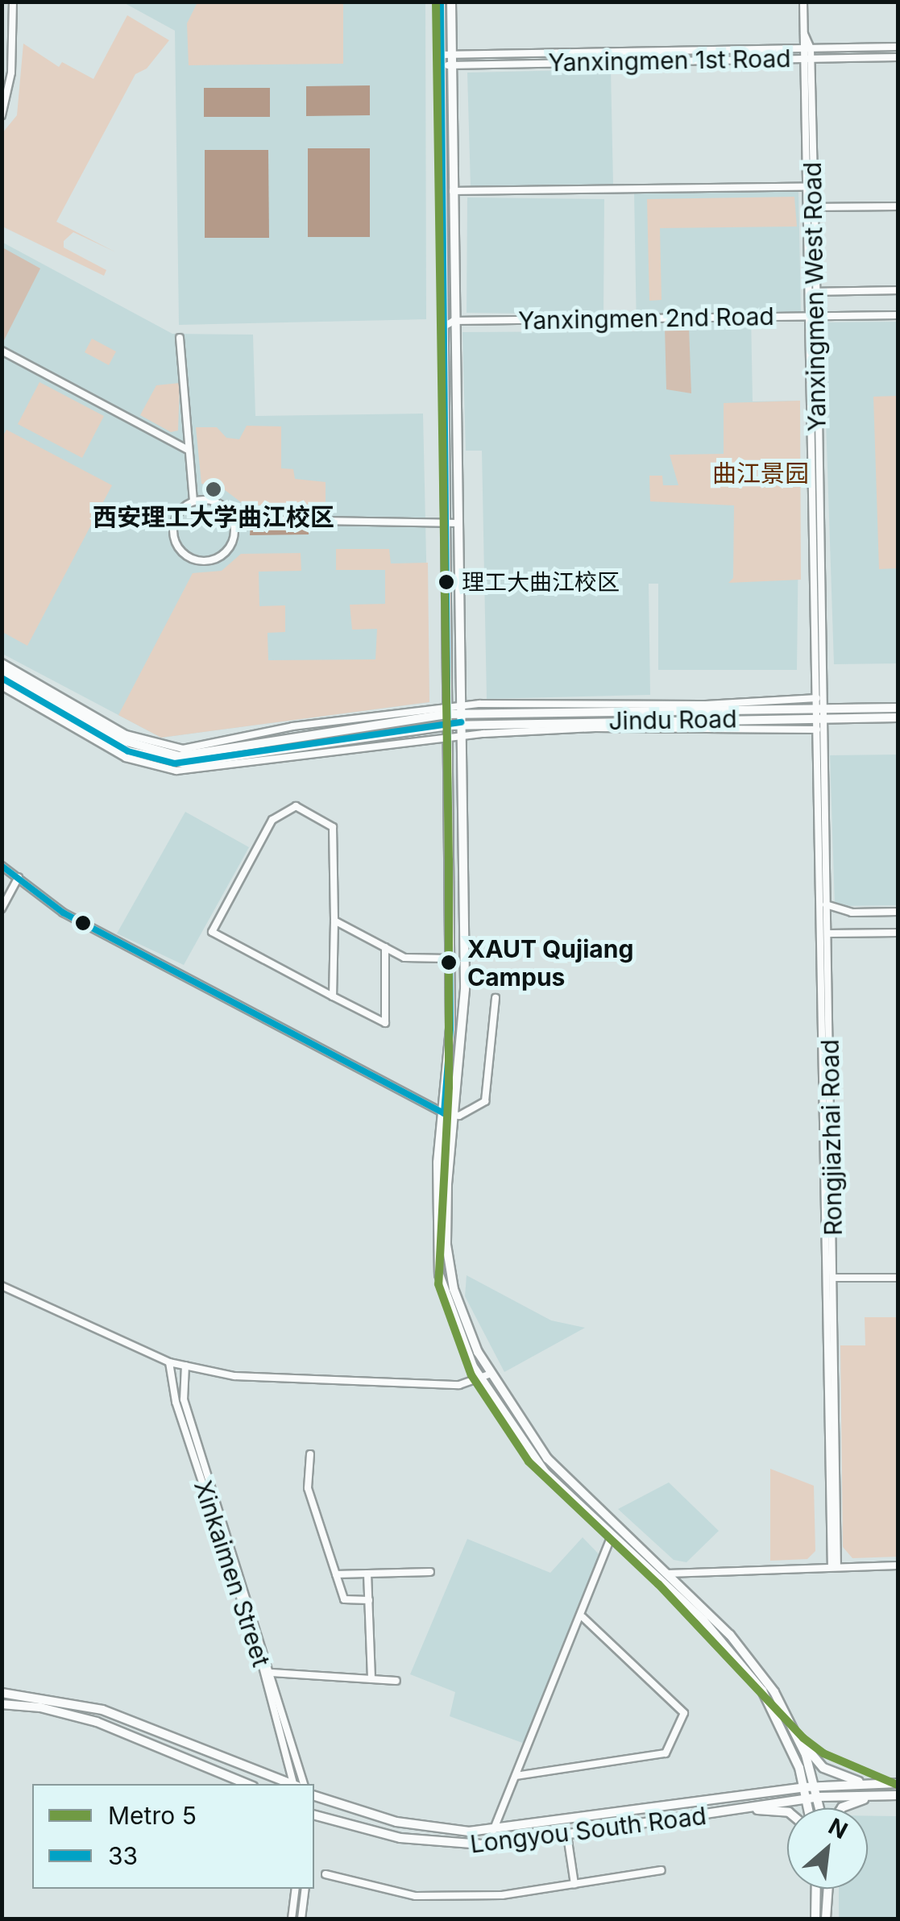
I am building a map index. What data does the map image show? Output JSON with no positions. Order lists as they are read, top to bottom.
{
  "streets": {
    "main road": ["Jindu Road", "Longyou South Road"],
    "street": [
      "Yanxingmen 1st Road",
      "Yanxingmen West Road",
      "Yanxingmen 2nd Road",
      "Rongjiazhai Road",
      "Xinkaimen Street"
    ]
  },
  "crossings": [
    ["Yanxingmen 1st Road", "Yanxingmen West Road"],
    ["Yanxingmen West Road", "Yanxingmen 2nd Road"],
    ["Yanxingmen West Road", "Jindu Road"],
    ["Yanxingmen West Road", "Rongjiazhai Road"],
    ["Jindu Road", "Rongjiazhai Road"]
  ],
  "parks": ["曲江景园"],
  "places": ["西安理工大学曲江校区", "理工大曲江校区", "XAUT Qujiang Campus"],
  "lines": ["metro line 5", "transit line 33"],
  "legend": ["Metro 5", "33"],
  "north": "top right"
}
